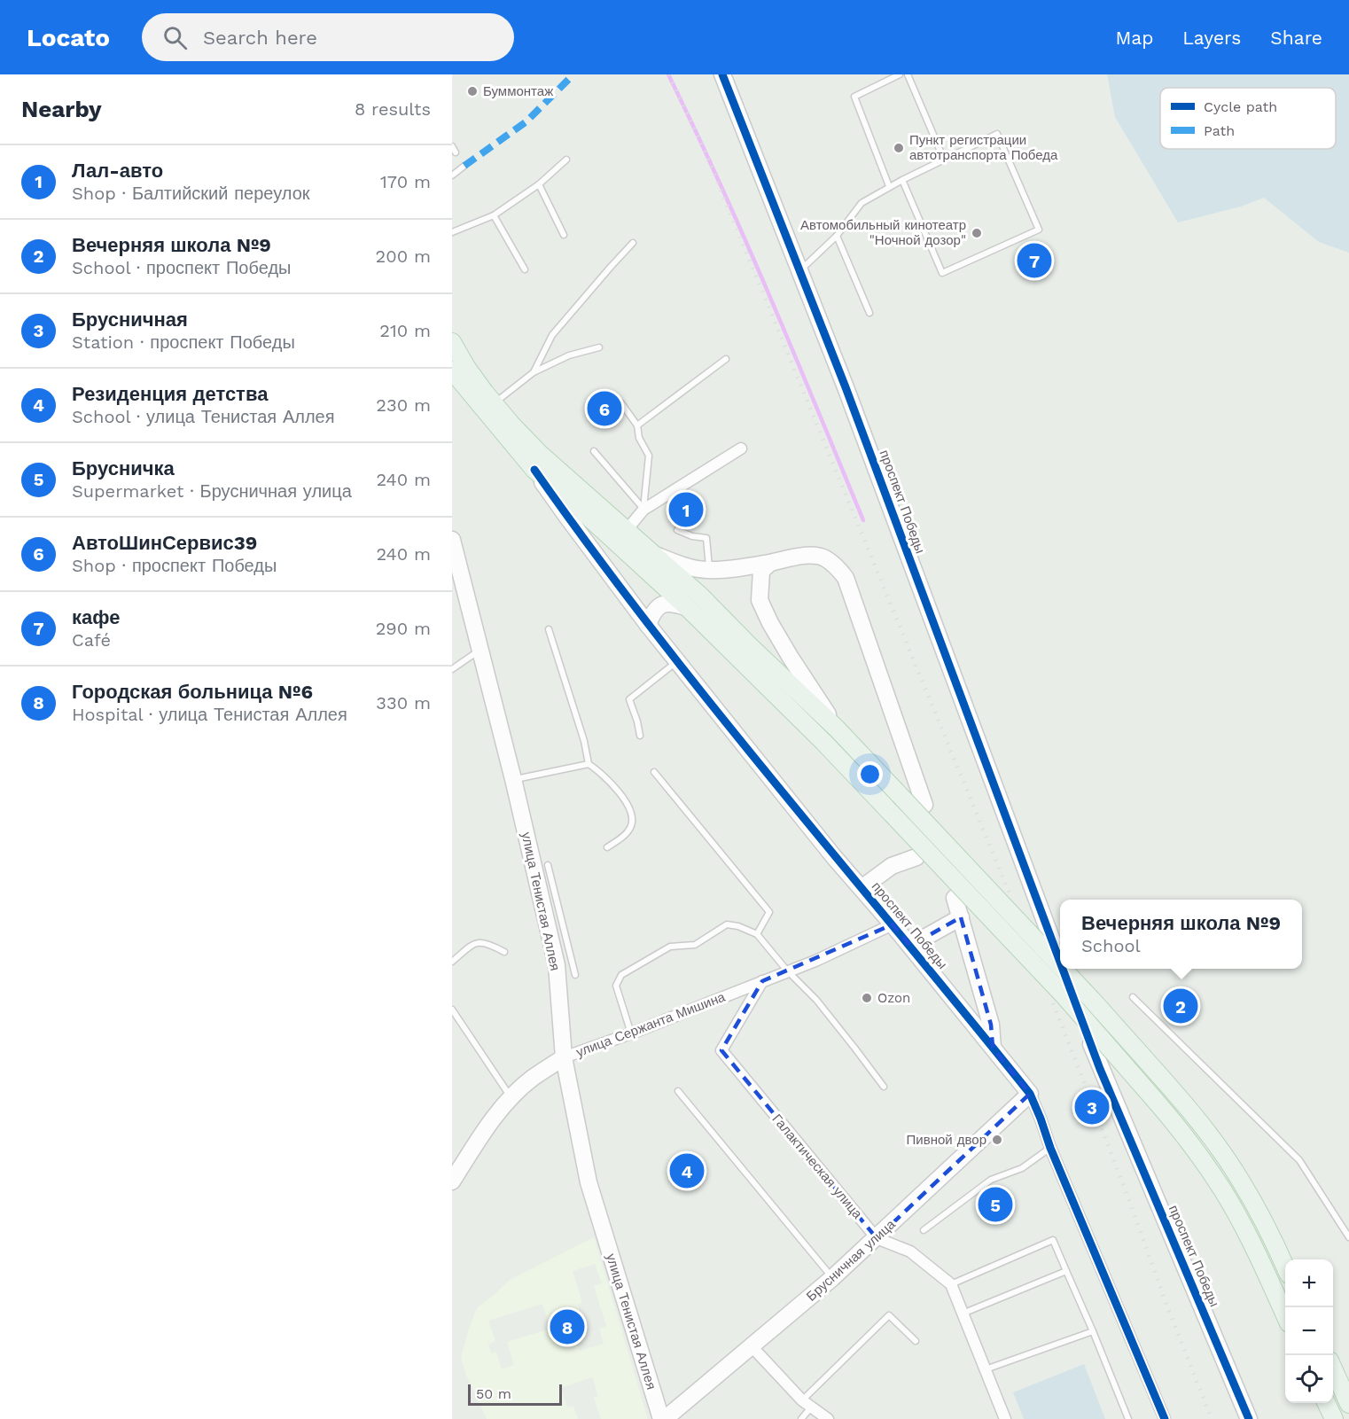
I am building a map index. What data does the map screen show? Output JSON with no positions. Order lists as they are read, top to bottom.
{
  "streets": {
    "street": [
      "проспект Победы",
      "улица Тенистая Аллея",
      "улица Сержанта Мишина",
      "Галактическая улица",
      "Брусничная улица"
    ]
  },
  "crossings": [
    ["проспект Победы", "улица Сержанта Мишина"],
    ["проспект Победы", "Брусничная улица"],
    ["улица Тенистая Аллея", "улица Сержанта Мишина"],
    ["улица Тенистая Аллея", "Брусничная улица"],
    ["улица Сержанта Мишина", "Галактическая улица"],
    ["Галактическая улица", "Брусничная улица"]
  ],
  "places": [
    "Буммонтаж",
    "Пункт регистрации автотранспорта Победа",
    "Автомобильный кинотеатр \"Ночной дозор\"",
    "Ozon",
    "Пивной двор"
  ],
  "legend": ["Cycle path", "Path"],
  "scale_bar": "50 m",
  "page": {
    "header": "Locato",
    "search": "Search here",
    "nav": ["Map", "Layers", "Share"],
    "heading": ["Nearby", "8 results"],
    "list": [
      {
        "mark": "1",
        "name": "Лал-авто",
        "note": "Shop · Балтийский переулок",
        "value": "170 m"
      },
      {
        "mark": "2",
        "name": "Вечерняя школа №9",
        "note": "School · проспект Победы",
        "value": "200 m"
      },
      {
        "mark": "3",
        "name": "Брусничная",
        "note": "Station · проспект Победы",
        "value": "210 m"
      },
      {
        "mark": "4",
        "name": "Резиденция детства",
        "note": "School · улица Тенистая Аллея",
        "value": "230 m"
      },
      {
        "mark": "5",
        "name": "Брусничка",
        "note": "Supermarket · Брусничная улица",
        "value": "240 m"
      },
      {
        "mark": "6",
        "name": "АвтоШинСервис39",
        "note": "Shop · проспект Победы",
        "value": "240 m"
      },
      {
        "mark": "7",
        "name": "кафе",
        "note": "Café",
        "value": "290 m"
      },
      {
        "mark": "8",
        "name": "Городская больница №6",
        "note": "Hospital · улица Тенистая Аллея",
        "value": "330 m"
      }
    ],
    "pins": [
      "7",
      "6",
      "1",
      "2",
      "3",
      "4",
      "5",
      "8"
    ],
    "popup": ["Вечерняя школа №9", "School"],
    "map_buttons": ["+", "−"],
    "scale": "50 m"
  }
}
